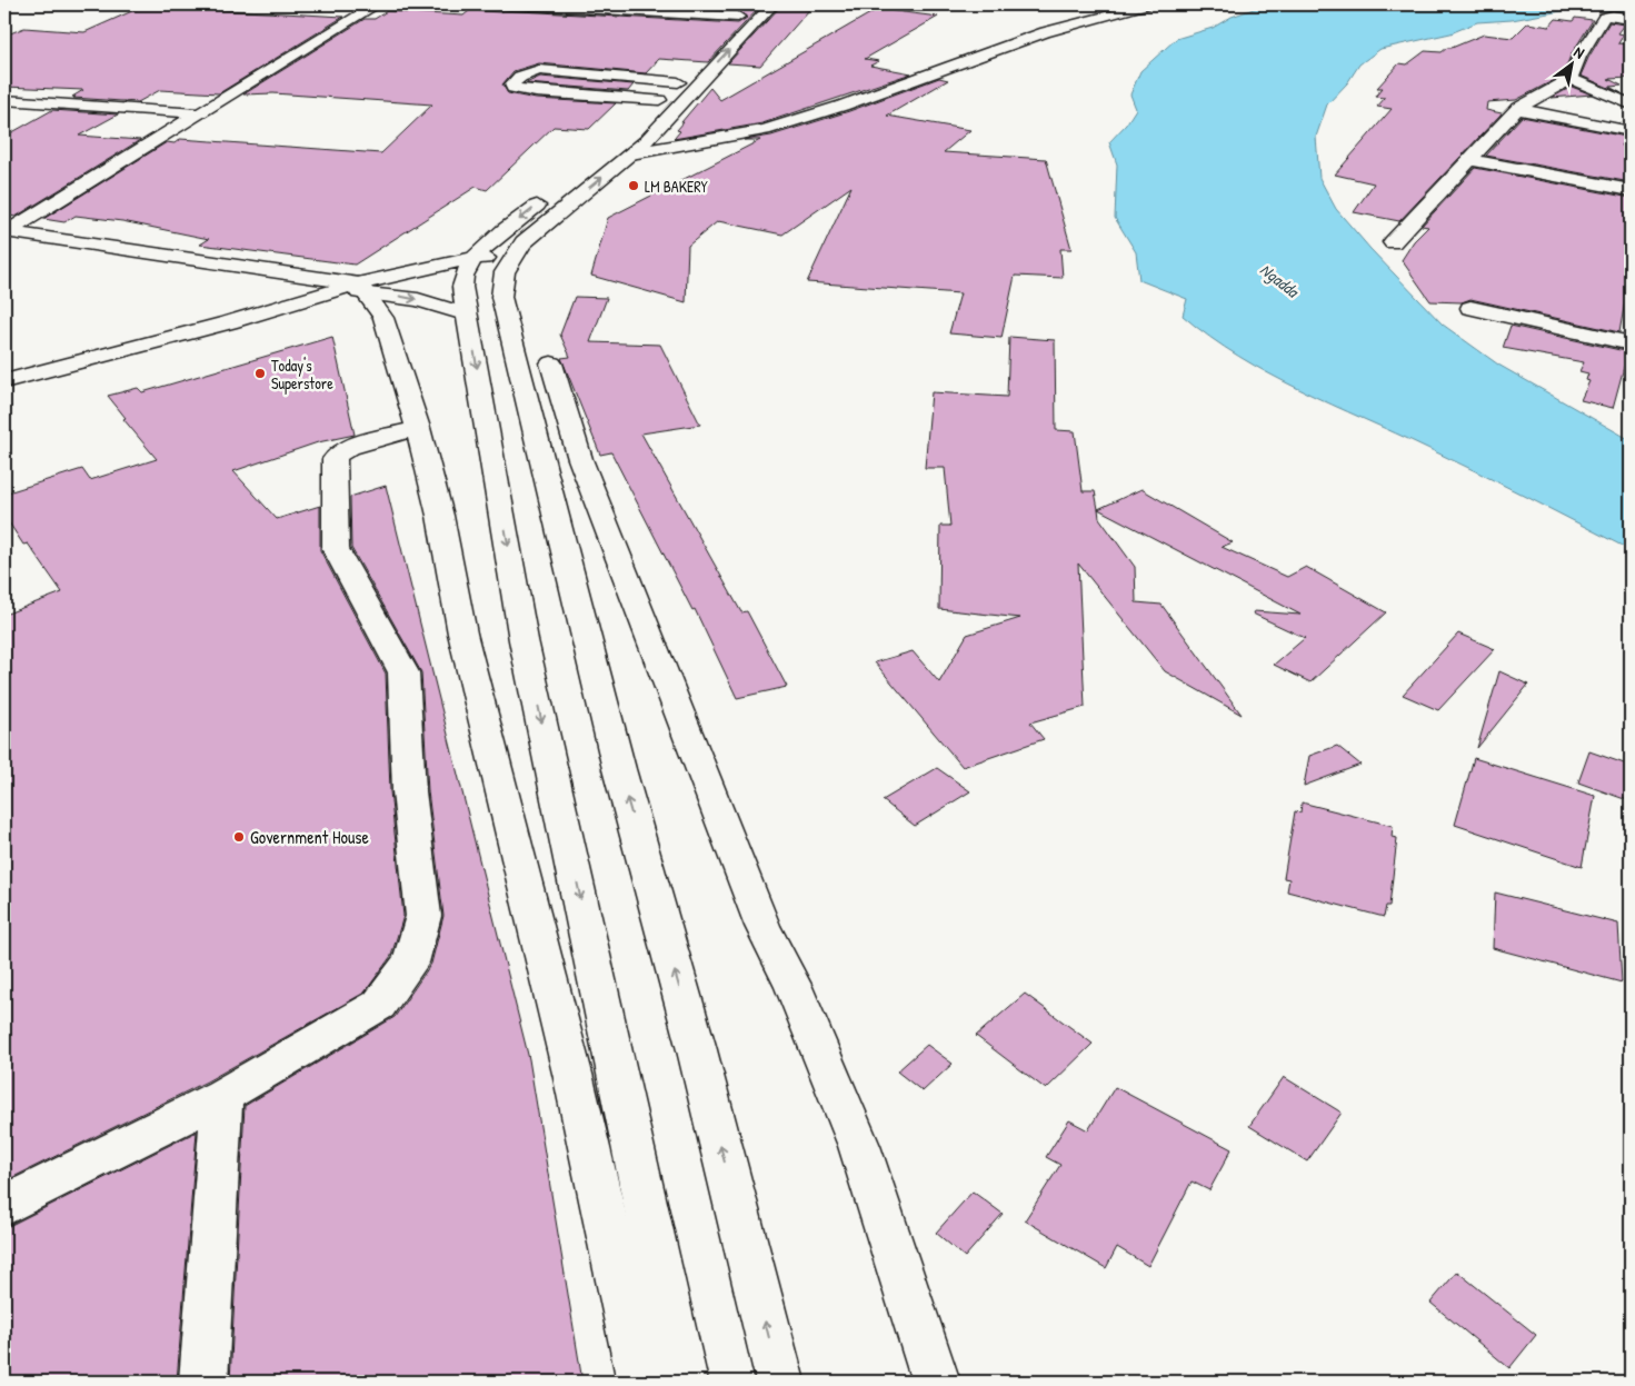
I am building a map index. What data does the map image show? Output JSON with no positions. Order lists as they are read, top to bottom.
{
  "water": ["Ngadda"],
  "places": ["LM BAKERY", "Today's Superstore", "Government House"],
  "north": "top right"
}
